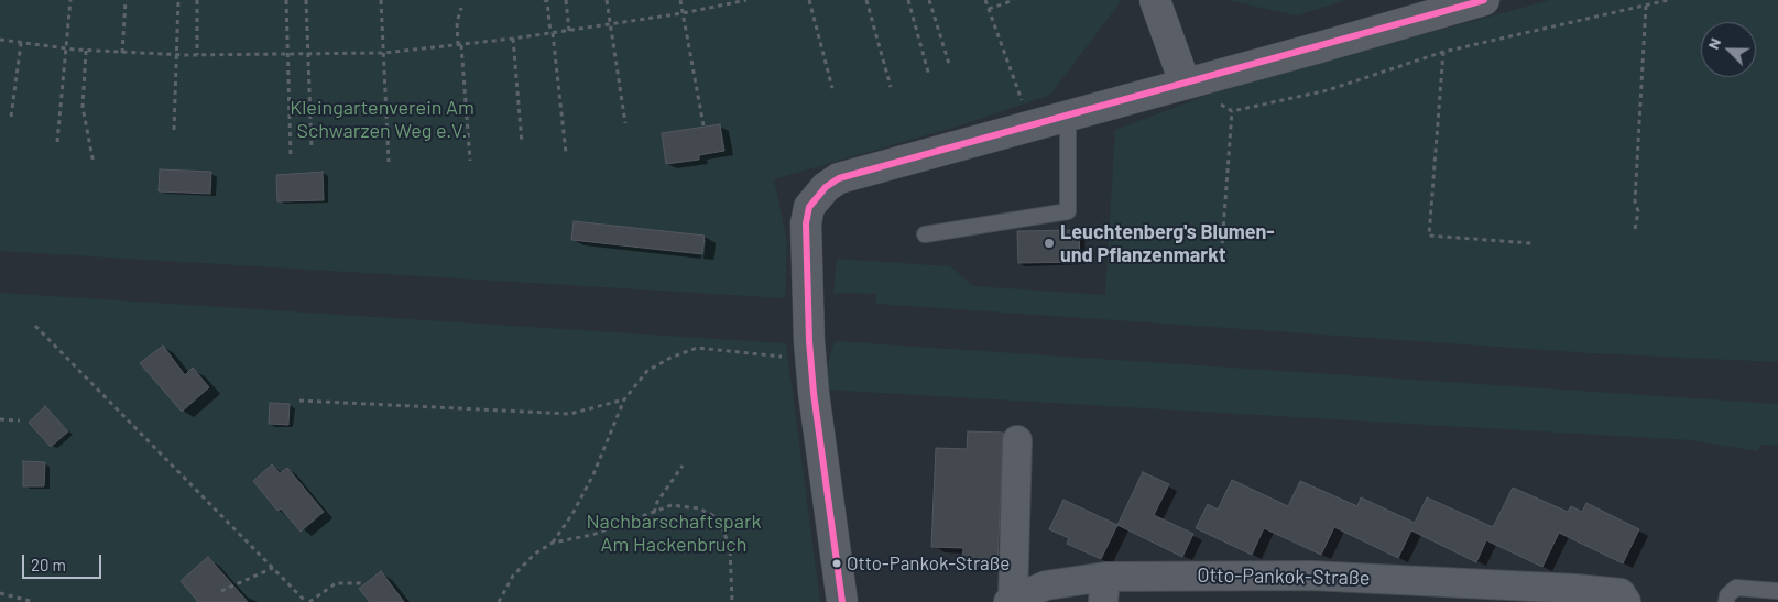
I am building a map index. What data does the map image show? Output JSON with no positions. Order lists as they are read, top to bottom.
{
  "streets": {
    "street": ["Otto-Pankok-Straße"]
  },
  "parks": ["Kleingartenverein Am Schwarzen Weg e.V.", "Nachbarschaftspark Am Hackenbruch"],
  "places": ["Leuchtenberg's Blumen- und Pflanzenmarkt", "Otto-Pankok-Straße"],
  "scale_bar": "20 m",
  "north": "top left"
}
